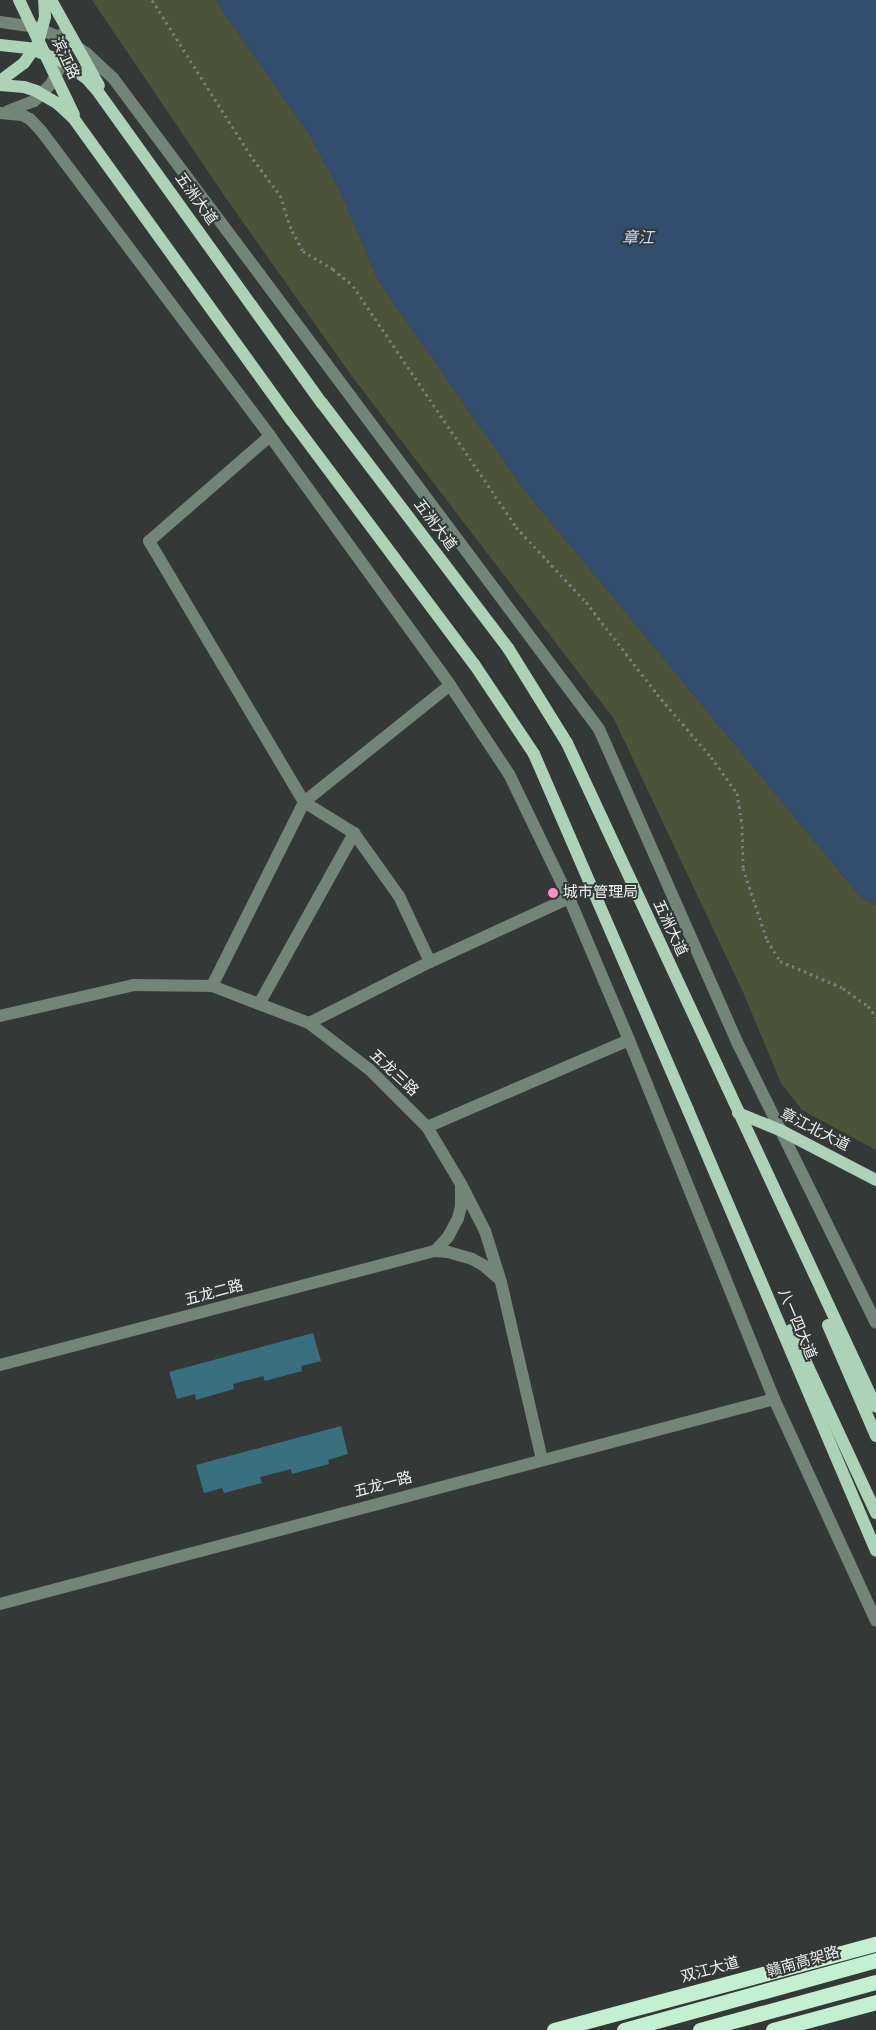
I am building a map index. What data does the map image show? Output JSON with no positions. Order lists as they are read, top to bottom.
{
  "streets": {
    "highway": ["赣南高架路", "双江大道"],
    "main road": [
      "滨江路",
      "五洲大道",
      "章江北大道",
      "八一四大道"
    ],
    "street": ["五龙三路", "五龙二路", "五龙一路"]
  },
  "crossings": [
    ["滨江路", "五洲大道"],
    ["五洲大道", "章江北大道"],
    ["五龙三路", "五龙一路"]
  ],
  "water": ["章江"],
  "places": ["城市管理局"]
}
